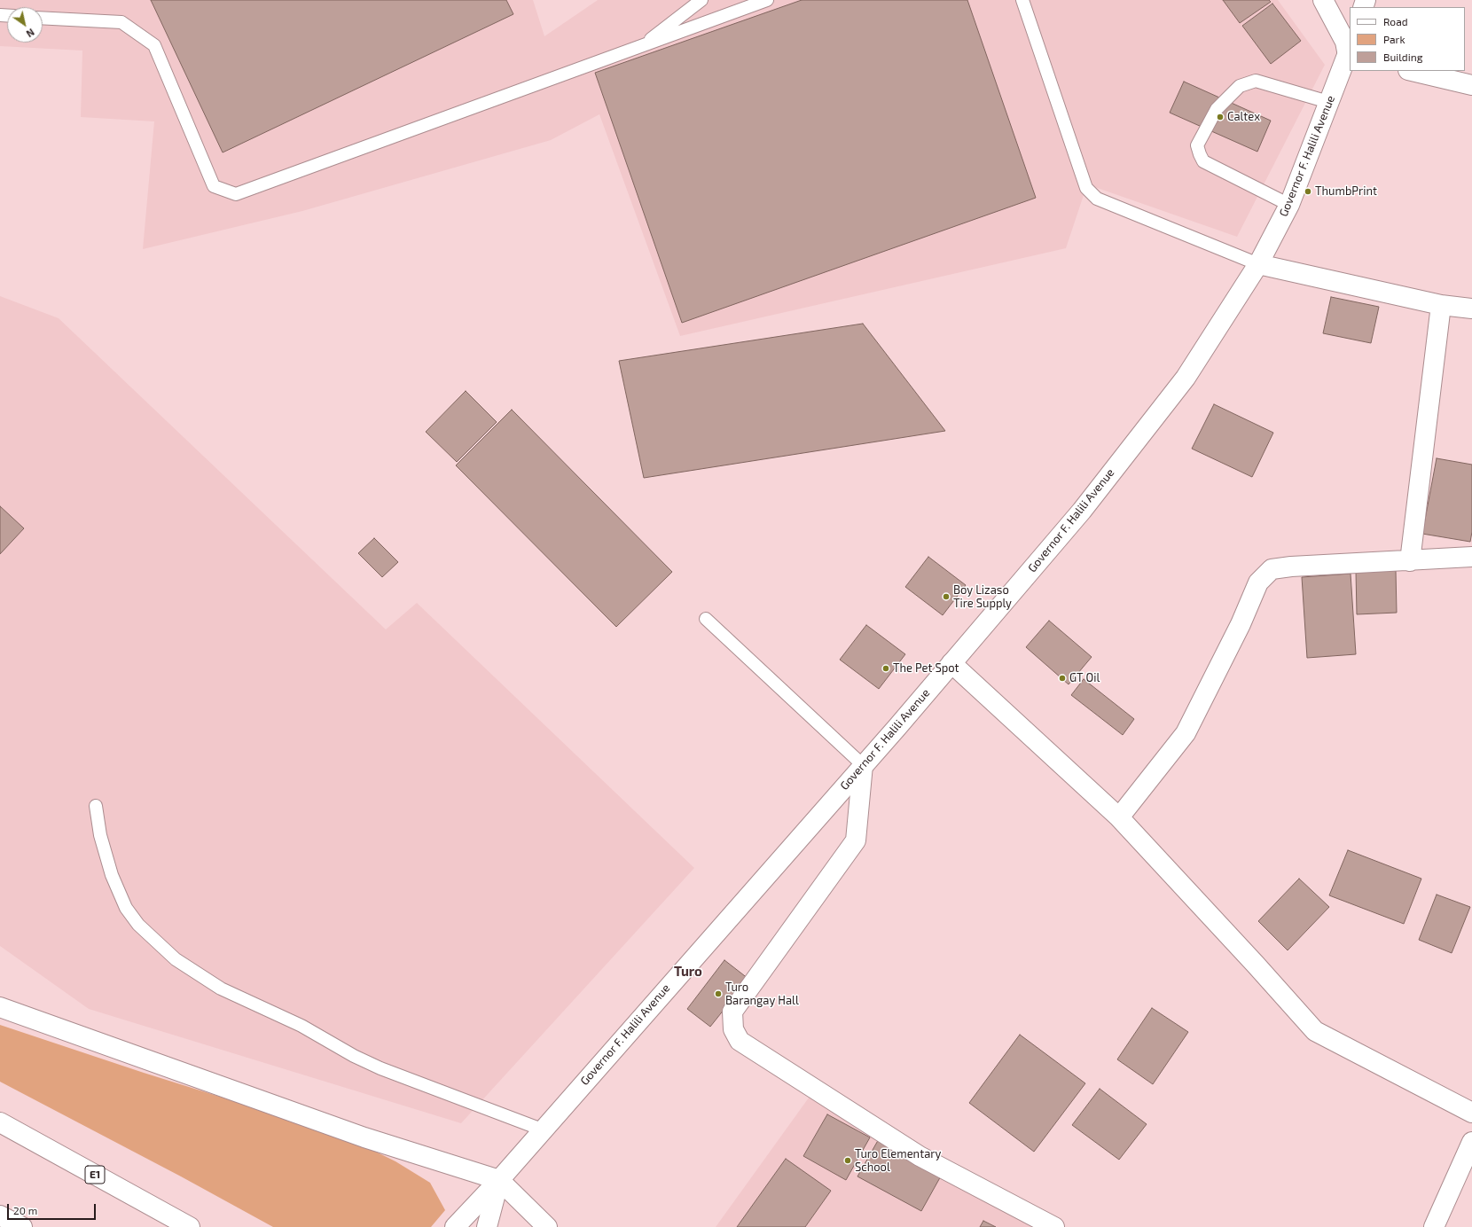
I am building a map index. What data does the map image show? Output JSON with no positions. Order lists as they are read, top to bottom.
{
  "streets": {
    "main road": ["Governor F. Halili Avenue", "E1"]
  },
  "districts": ["Turo"],
  "places": [
    "Caltex",
    "ThumbPrint",
    "Boy Lizaso Tire Supply",
    "The Pet Spot",
    "GT Oil",
    "Turo Barangay Hall",
    "Turo Elementary School"
  ],
  "legend": ["Road", "Park", "Building"],
  "scale_bar": "20 m",
  "north": "bottom right"
}
